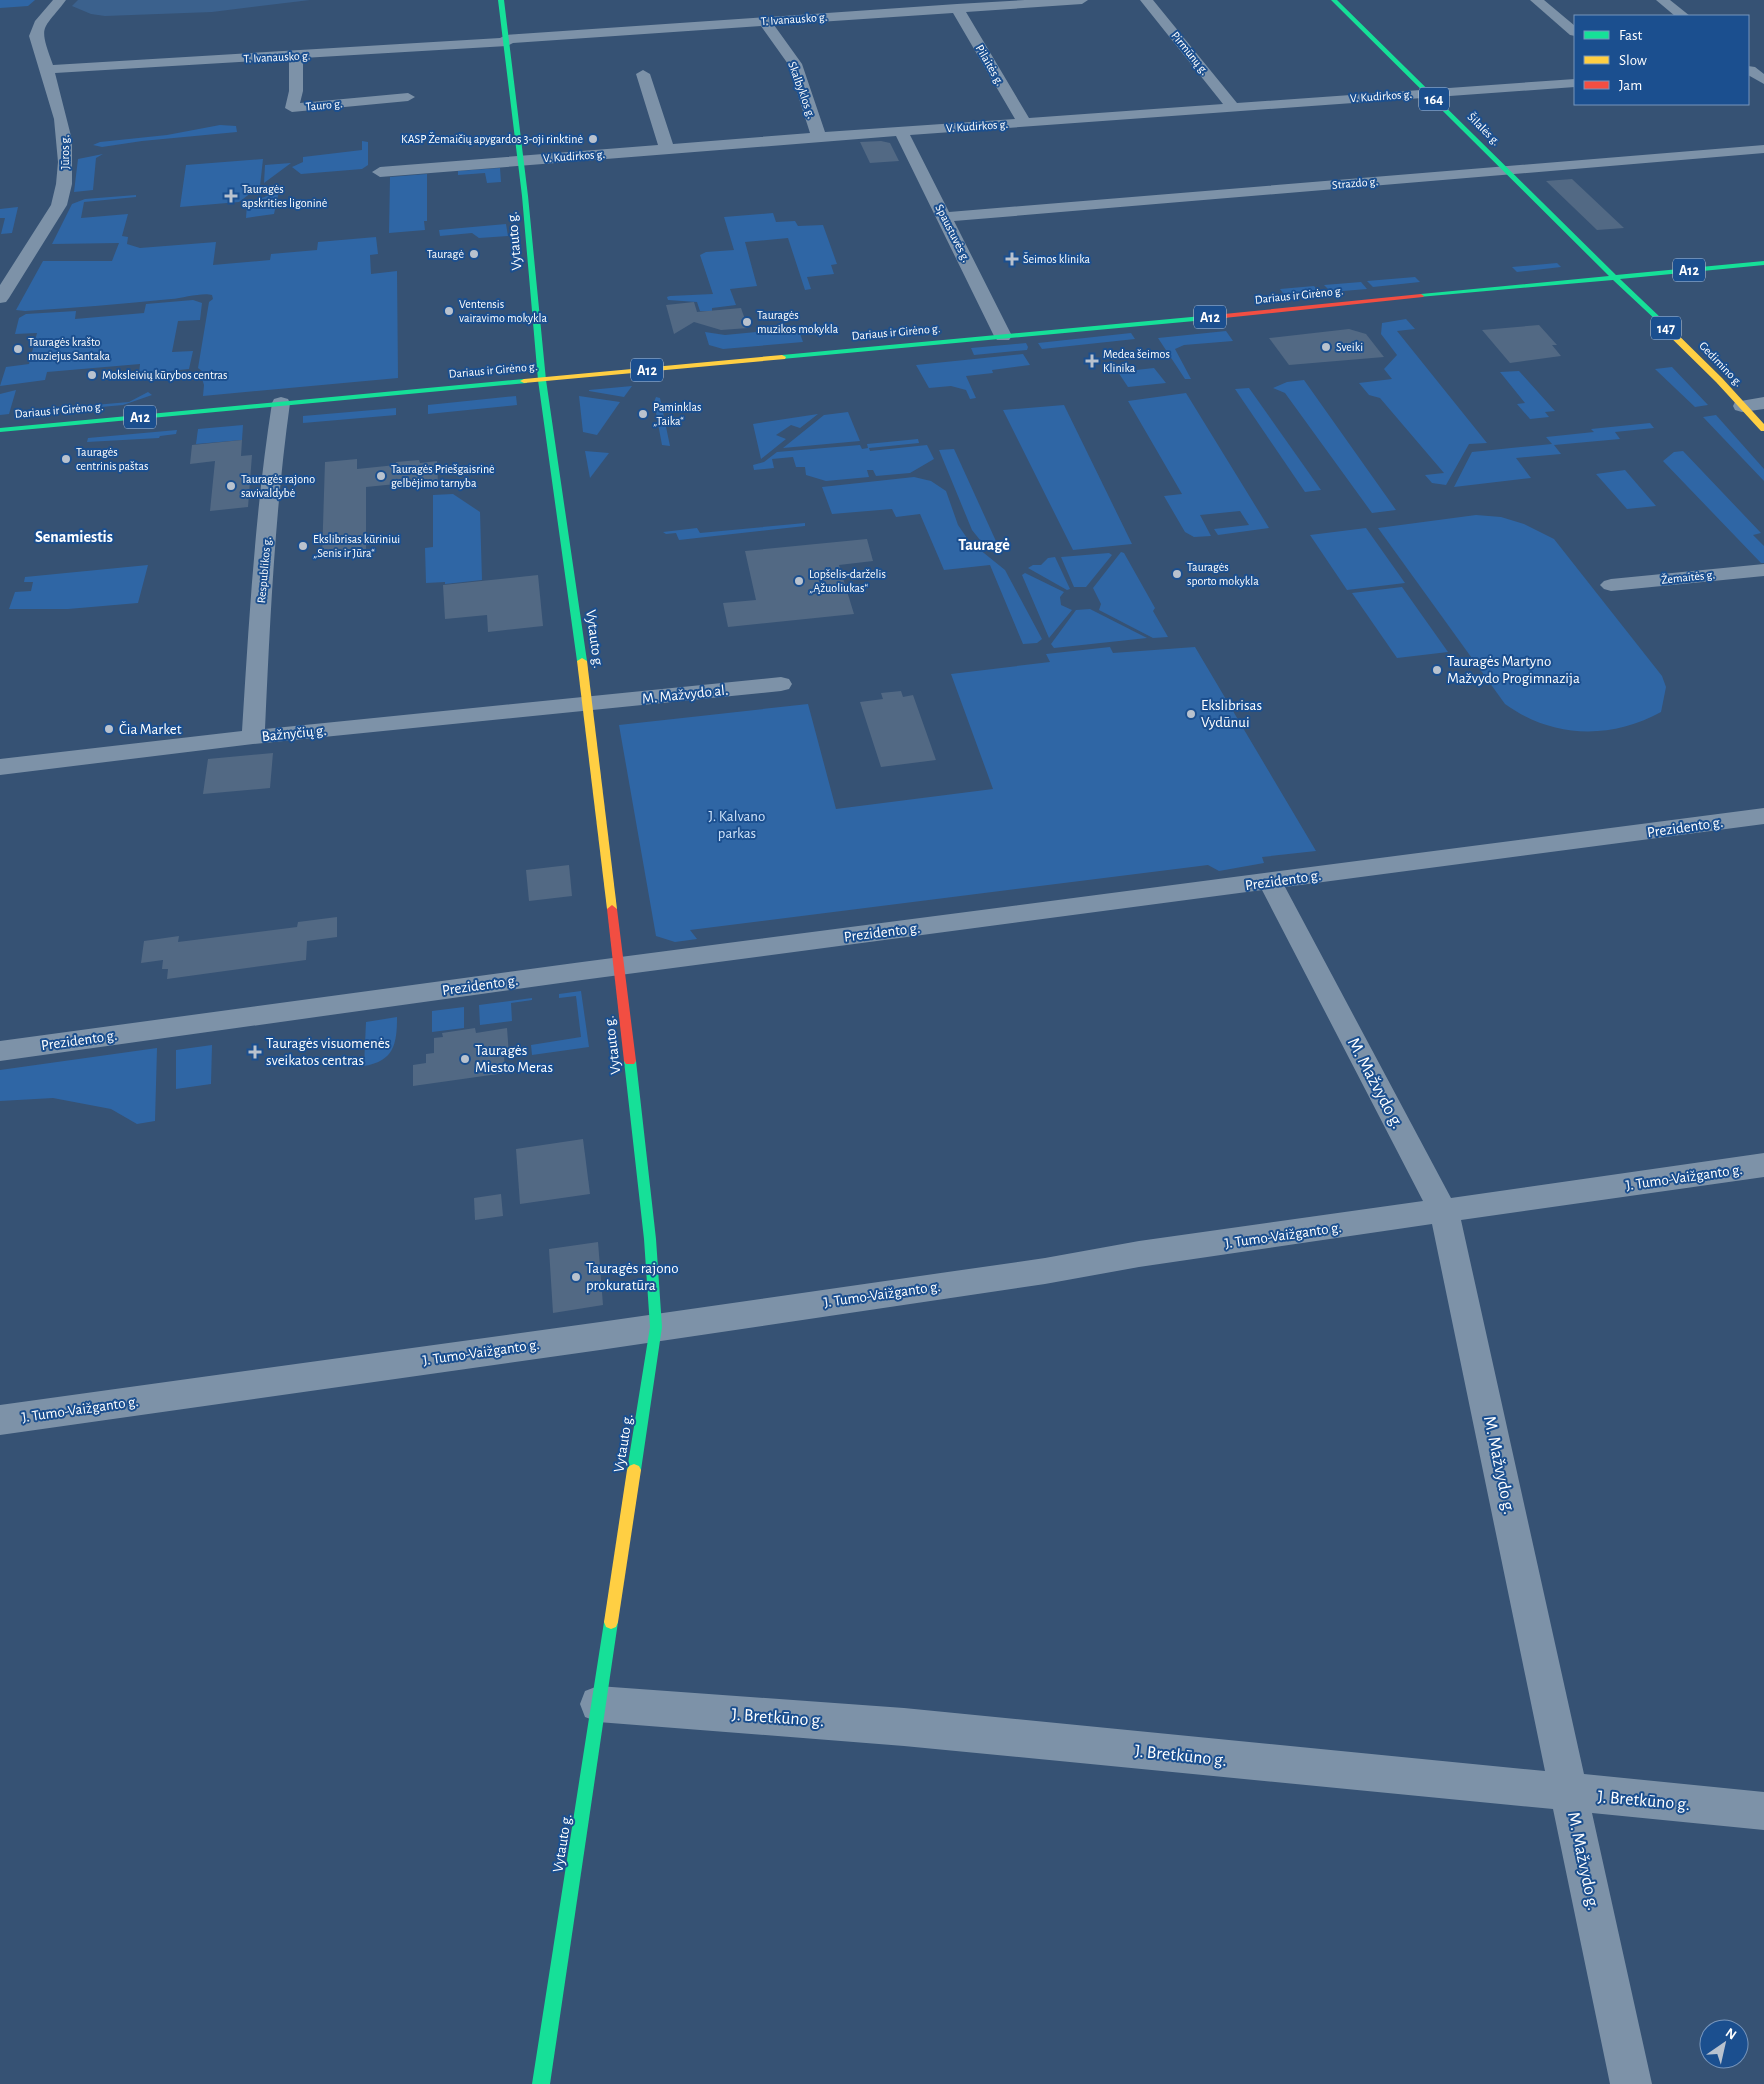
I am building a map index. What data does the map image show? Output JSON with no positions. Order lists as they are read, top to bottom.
{
  "streets": {
    "main road": [
      "164",
      "Šilalės g.",
      "Vytauto g.",
      "A12",
      "Dariaus ir Girėno g.",
      "147",
      "Gedimino g."
    ],
    "street": [
      "T. Ivanausko g.",
      "Pirmūnų g.",
      "Pilaitės g.",
      "Skalbyklos g.",
      "V. Kudirkos g.",
      "Tauro g.",
      "Jūros g.",
      "Strazdo g.",
      "Spaustuvės g.",
      "Respublikos g.",
      "Žemaitės g.",
      "M. Mažvydo al.",
      "Bažnyčių g.",
      "Prezidento g.",
      "M. Mažvydo g.",
      "J. Tumo-Vaižganto g.",
      "J. Bretkūno g."
    ]
  },
  "crossings": [
    ["T. Ivanausko g.", "Pilaitės g."],
    ["T. Ivanausko g.", "Skalbyklos g."],
    ["T. Ivanausko g.", "Tauro g."],
    ["T. Ivanausko g.", "Jūros g."],
    ["T. Ivanausko g.", "Vytauto g."],
    ["Pirmūnų g.", "V. Kudirkos g."],
    ["Pilaitės g.", "V. Kudirkos g."],
    ["Skalbyklos g.", "V. Kudirkos g."],
    ["V. Kudirkos g.", "Šilalės g."],
    ["V. Kudirkos g.", "Spaustuvės g."],
    ["V. Kudirkos g.", "Vytauto g."],
    ["Šilalės g.", "Strazdo g."],
    ["Šilalės g.", "Dariaus ir Girėno g."],
    ["Šilalės g.", "Gedimino g."],
    ["Strazdo g.", "Spaustuvės g."],
    ["Spaustuvės g.", "Dariaus ir Girėno g."],
    ["Vytauto g.", "Dariaus ir Girėno g."],
    ["Vytauto g.", "M. Mažvydo al."],
    ["Vytauto g.", "Bažnyčių g."],
    ["Vytauto g.", "Prezidento g."],
    ["Vytauto g.", "J. Tumo-Vaižganto g."],
    ["Vytauto g.", "J. Bretkūno g."],
    ["Dariaus ir Girėno g.", "Gedimino g."],
    ["Dariaus ir Girėno g.", "Respublikos g."],
    ["Respublikos g.", "Bažnyčių g."],
    ["M. Mažvydo al.", "Bažnyčių g."],
    ["Prezidento g.", "M. Mažvydo g."],
    ["M. Mažvydo g.", "J. Tumo-Vaižganto g."],
    ["M. Mažvydo g.", "J. Bretkūno g."]
  ],
  "districts": ["Senamiestis", "Tauragė"],
  "parks": ["J. Kalvano parkas"],
  "places": {
    "other": [
      "KASP Žemaičių apygardos 3-oji rinktinė",
      "Tauragė",
      "Ventensis vairavimo mokykla",
      "Tauragės muzikos mokykla",
      "Sveiki",
      "Tauragės krašto muziejus Santaka",
      "Moksleivių kūrybos centras",
      "Paminklas „Taika“",
      "Tauragės centrinis paštas",
      "Tauragės Priešgaisrinė gelbėjimo tarnyba",
      "Tauragės rajono savivaldybė",
      "Ekslibrisas kūriniui „Senis ir Jūra“",
      "Tauragės sporto mokykla",
      "Lopšelis-darželis „Ąžuoliukas“",
      "Tauragės Martyno Mažvydo Progimnazija",
      "Ekslibrisas Vydūnui",
      "Čia Market",
      "Tauragės Miesto Meras",
      "Tauragės rajono prokuratūra"
    ],
    "health": [
      "Tauragės apskrities ligoninė",
      "Šeimos klinika",
      "Medea šeimos Klinika",
      "Tauragės visuomenės sveikatos centras"
    ]
  },
  "legend": ["Fast", "Slow", "Jam"],
  "north": "top right"
}
